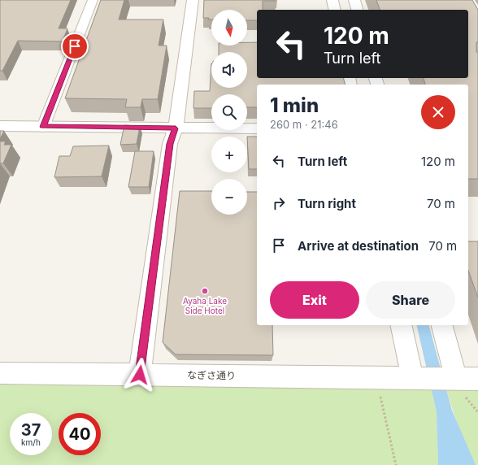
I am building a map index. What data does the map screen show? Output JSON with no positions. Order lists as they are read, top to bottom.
{
  "streets": {
    "street": ["なぎさ通り"]
  },
  "places": ["Ayaha Lake Side Hotel"],
  "north": "bottom",
  "page": {
    "map_buttons": ["+", "−"],
    "turn": ["120 m", "Turn left"],
    "heading": ["1 min", "260 m · 21:46"],
    "list": [
      {
        "name": "Turn left",
        "value": "120 m"
      },
      {
        "name": "Turn right",
        "value": "70 m"
      },
      {
        "name": "Arrive at destination",
        "value": "70 m"
      }
    ],
    "buttons": ["Exit", "Share"],
    "speed": "37 km/h",
    "limit": "40"
  }
}
